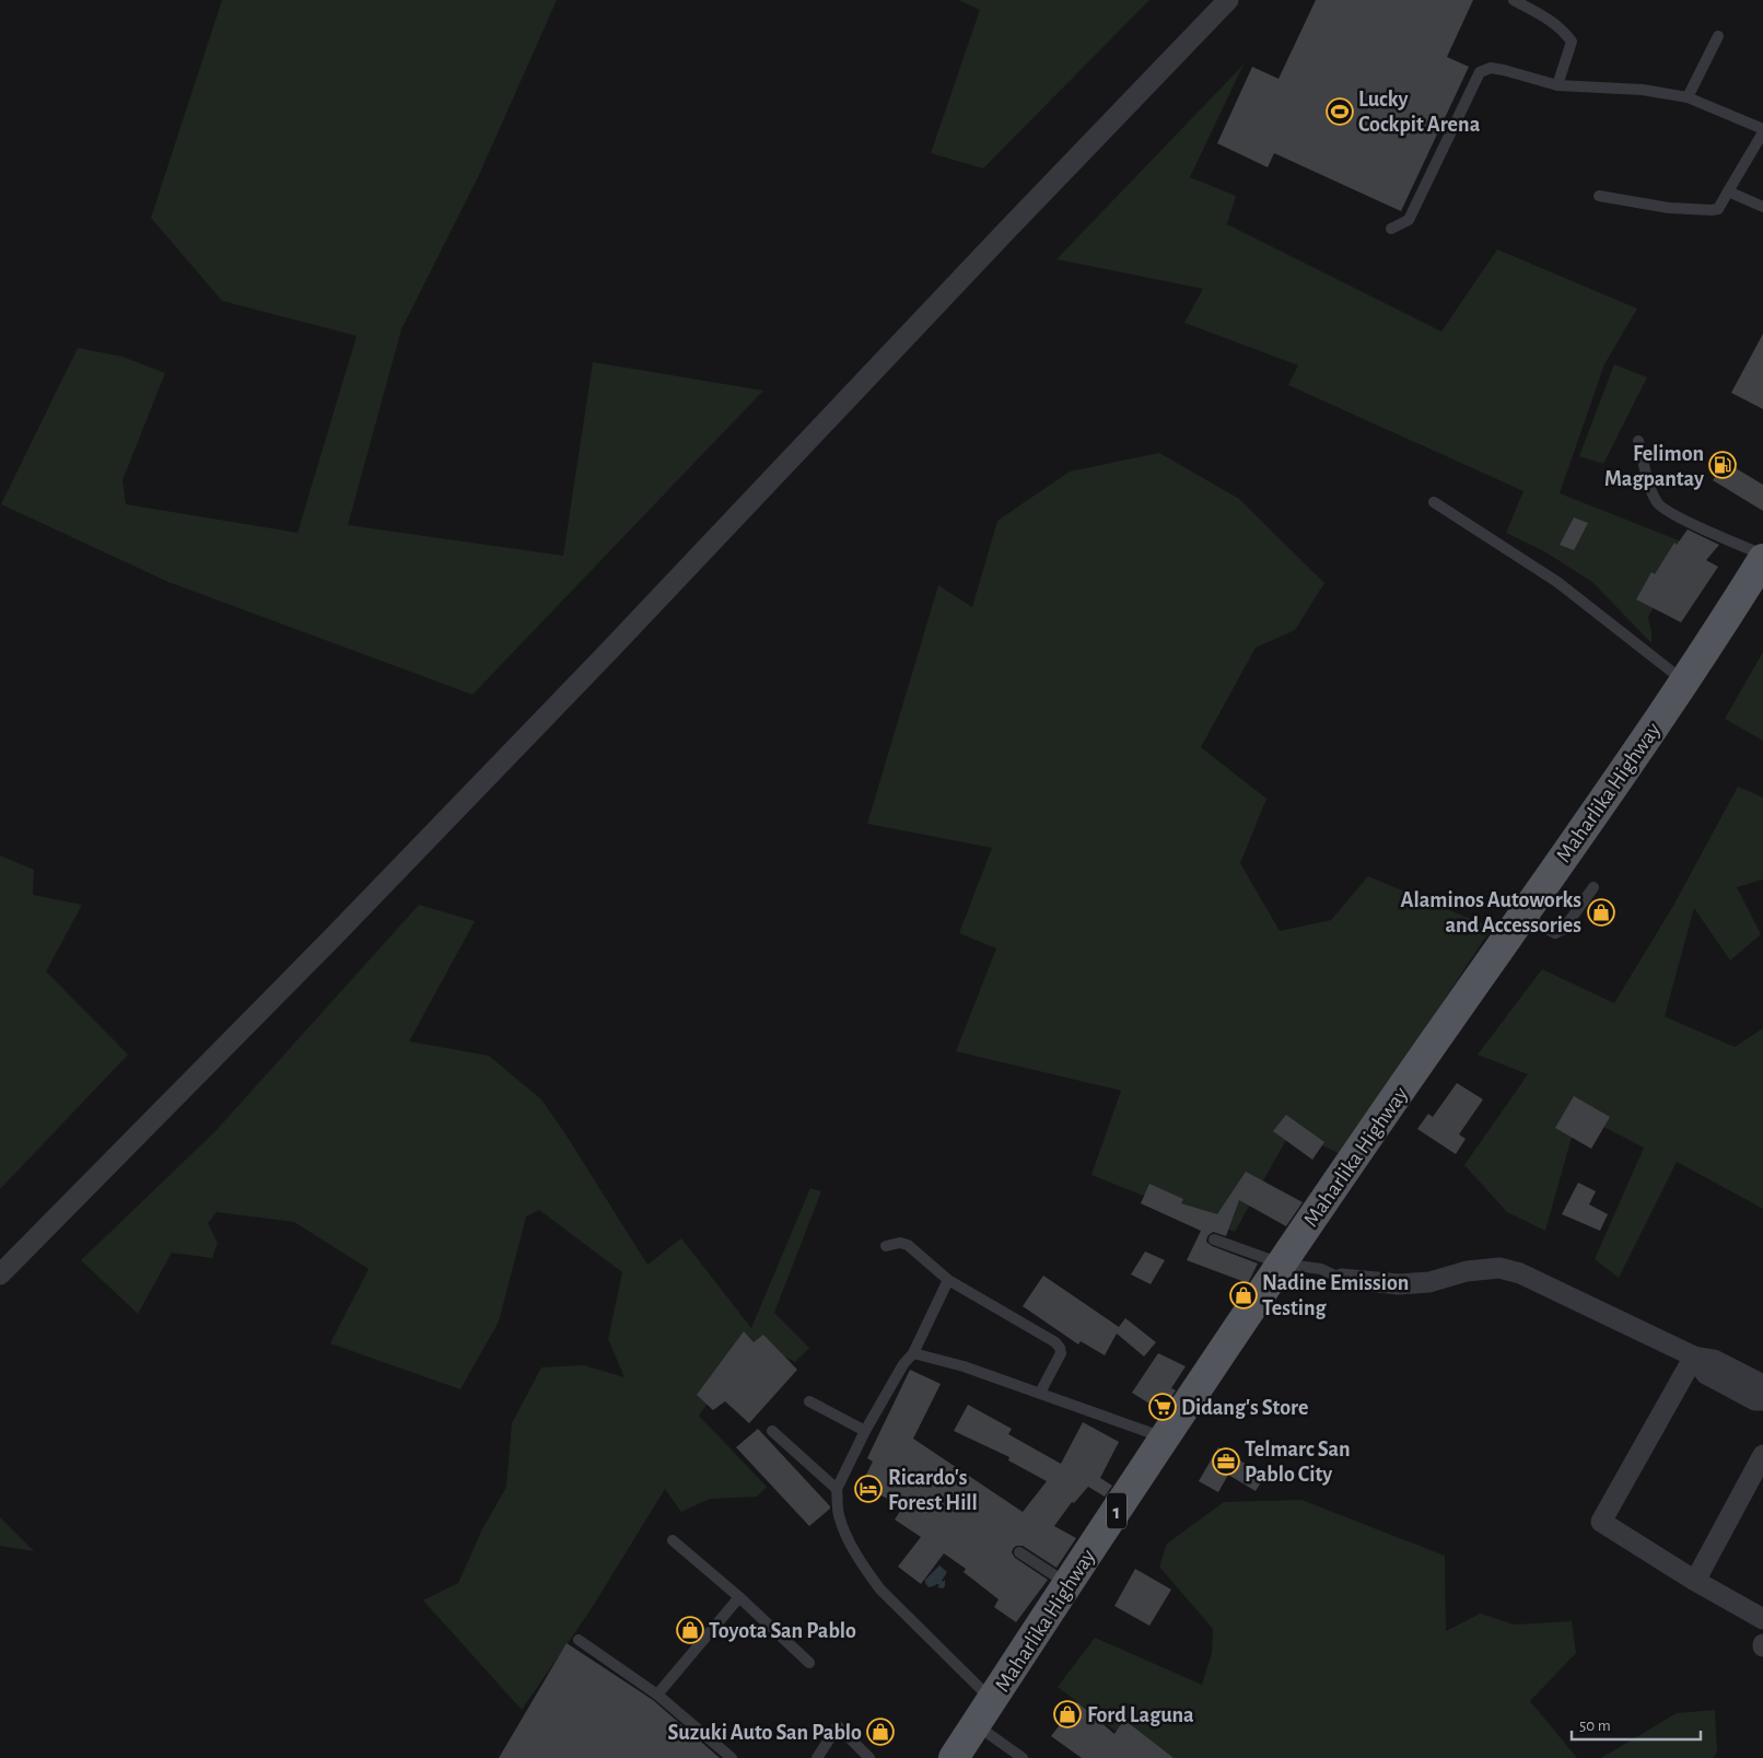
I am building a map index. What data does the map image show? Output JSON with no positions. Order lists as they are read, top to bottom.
{
  "streets": {
    "main road": ["Maharlika Highway", "1"]
  },
  "places": {
    "sports": ["Lucky Cockpit Arena"],
    "fuel station": ["Felimon Magpantay"],
    "shop": [
      "Alaminos Autoworks and Accessories",
      "Nadine Emission Testing",
      "Toyota San Pablo",
      "Ford Laguna",
      "Suzuki Auto San Pablo"
    ],
    "supermarket": ["Didang's Store"],
    "office": ["Telmarc San Pablo City"],
    "hotel": ["Ricardo's Forest Hill"]
  },
  "scale_bar": "50 m"
}
